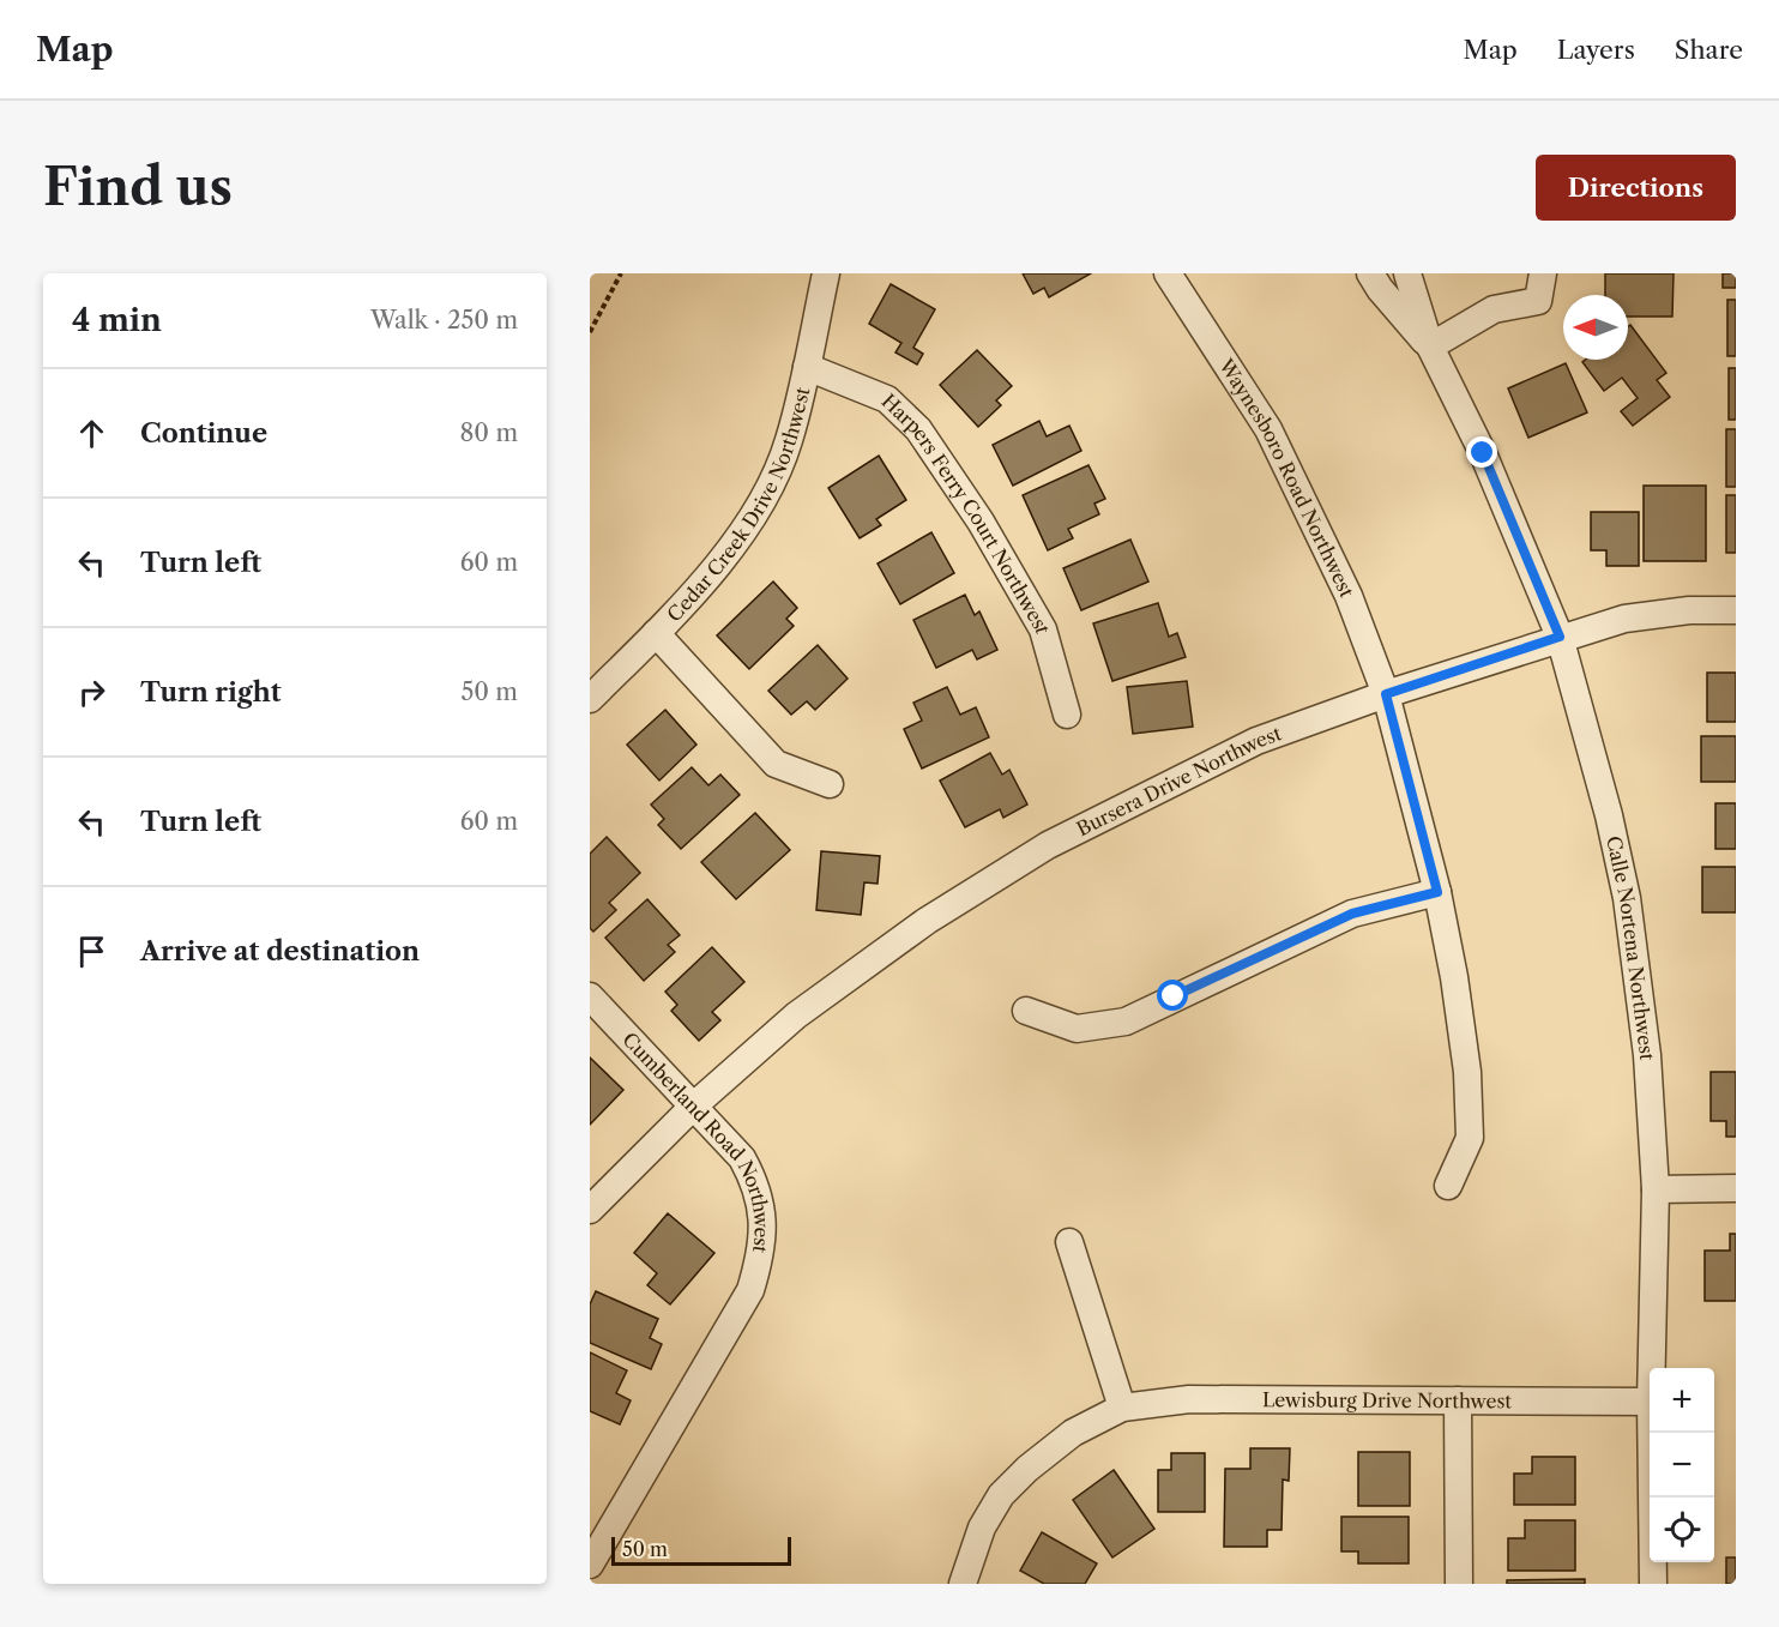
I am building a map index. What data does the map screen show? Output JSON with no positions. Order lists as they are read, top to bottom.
{
  "streets": {
    "street": [
      "Waynesboro Road Northwest",
      "Cedar Creek Drive Northwest",
      "Harpers Ferry Court Northwest",
      "Bursera Drive Northwest",
      "Calle Nortena Northwest",
      "Cumberland Road Northwest",
      "Lewisburg Drive Northwest"
    ]
  },
  "crossings": [
    ["Waynesboro Road Northwest", "Bursera Drive Northwest"],
    ["Cedar Creek Drive Northwest", "Harpers Ferry Court Northwest"],
    ["Bursera Drive Northwest", "Calle Nortena Northwest"],
    ["Bursera Drive Northwest", "Cumberland Road Northwest"]
  ],
  "scale_bar": "50 m",
  "north": "left",
  "page": {
    "header": "Map",
    "nav": ["Map", "Layers", "Share"],
    "buttons": "Directions",
    "title": "Find us",
    "heading": ["4 min", "Walk · 250 m"],
    "list": [
      ["Continue", "80 m"],
      ["Turn left", "60 m"],
      ["Turn right", "50 m"],
      ["Turn left", "60 m"],
      "Arrive at destination"
    ],
    "map_buttons": ["+", "−"],
    "scale": "50 m"
  }
}
